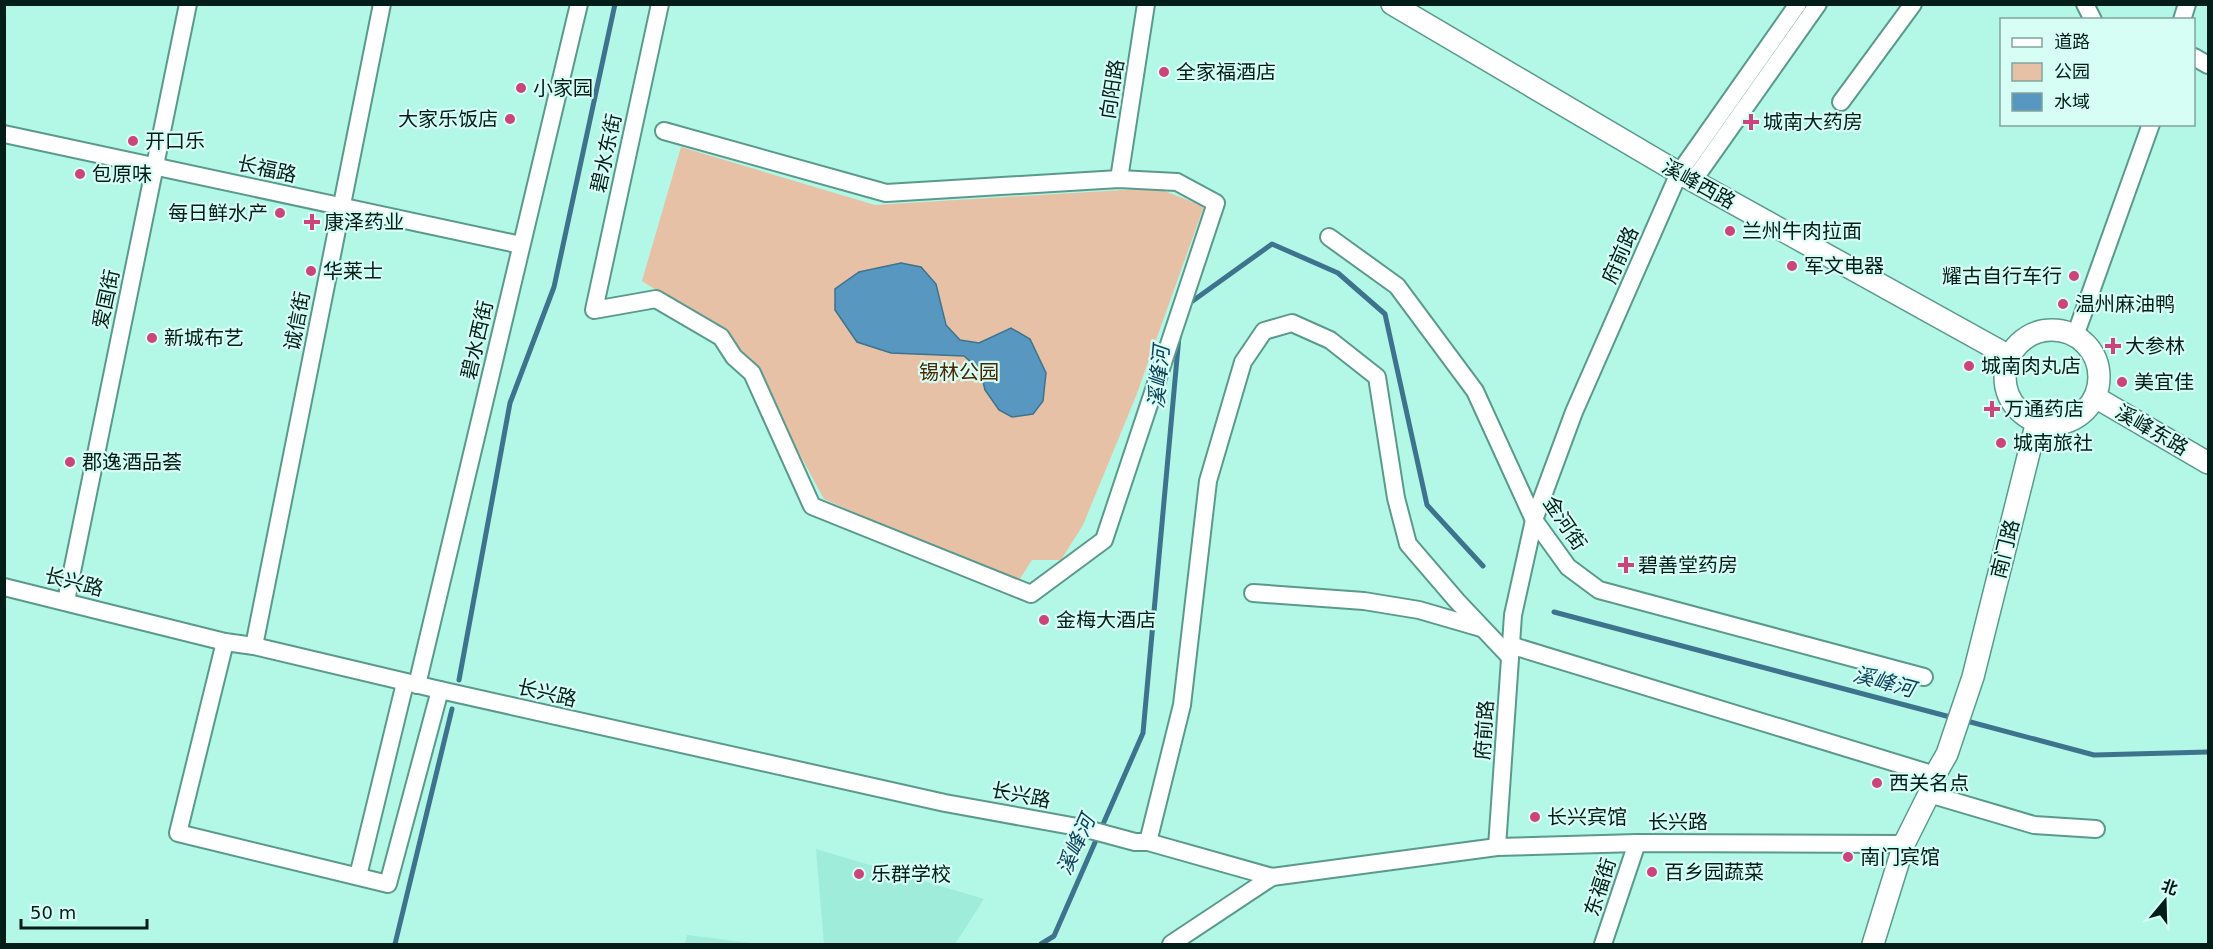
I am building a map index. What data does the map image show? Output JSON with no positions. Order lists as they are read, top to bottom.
{
  "streets": {
    "main road": ["溪峰西路", "溪峰东路", "南门路"],
    "street": [
      "向阳路",
      "碧水东街",
      "长福路",
      "府前路",
      "爱国街",
      "诚信街",
      "碧水西街",
      "金河街",
      "长兴路",
      "东福街"
    ]
  },
  "crossings": [
    ["向阳路", "碧水东街"],
    ["长福路", "爱国街"],
    ["长福路", "诚信街"],
    ["长福路", "碧水西街"],
    ["溪峰西路", "府前路"],
    ["溪峰西路", "溪峰东路"],
    ["溪峰西路", "南门路"],
    ["府前路", "金河街"],
    ["府前路", "长兴路"],
    ["爱国街", "长兴路"],
    ["诚信街", "长兴路"],
    ["碧水西街", "长兴路"],
    ["溪峰东路", "南门路"],
    ["长兴路", "东福街"]
  ],
  "water": ["溪峰河"],
  "parks": ["锡林公园"],
  "places": {
    "other": [
      "全家福酒店",
      "小家园",
      "大家乐饭店",
      "开口乐",
      "包原味",
      "每日鲜水产",
      "兰州牛肉拉面",
      "军文电器",
      "华莱士",
      "耀古自行车行",
      "温州麻油鸭",
      "新城布艺",
      "城南肉丸店",
      "美宜佳",
      "城南旅社",
      "郡逸酒品荟",
      "金梅大酒店",
      "西关名点",
      "长兴宾馆",
      "南门宾馆",
      "百乡园蔬菜",
      "乐群学校"
    ],
    "health": [
      "城南大药房",
      "康泽药业",
      "大参林",
      "万通药店",
      "碧善堂药房"
    ]
  },
  "legend": ["道路", "公园", "水域"],
  "scale_bar": "50 m",
  "north": "top"
}
